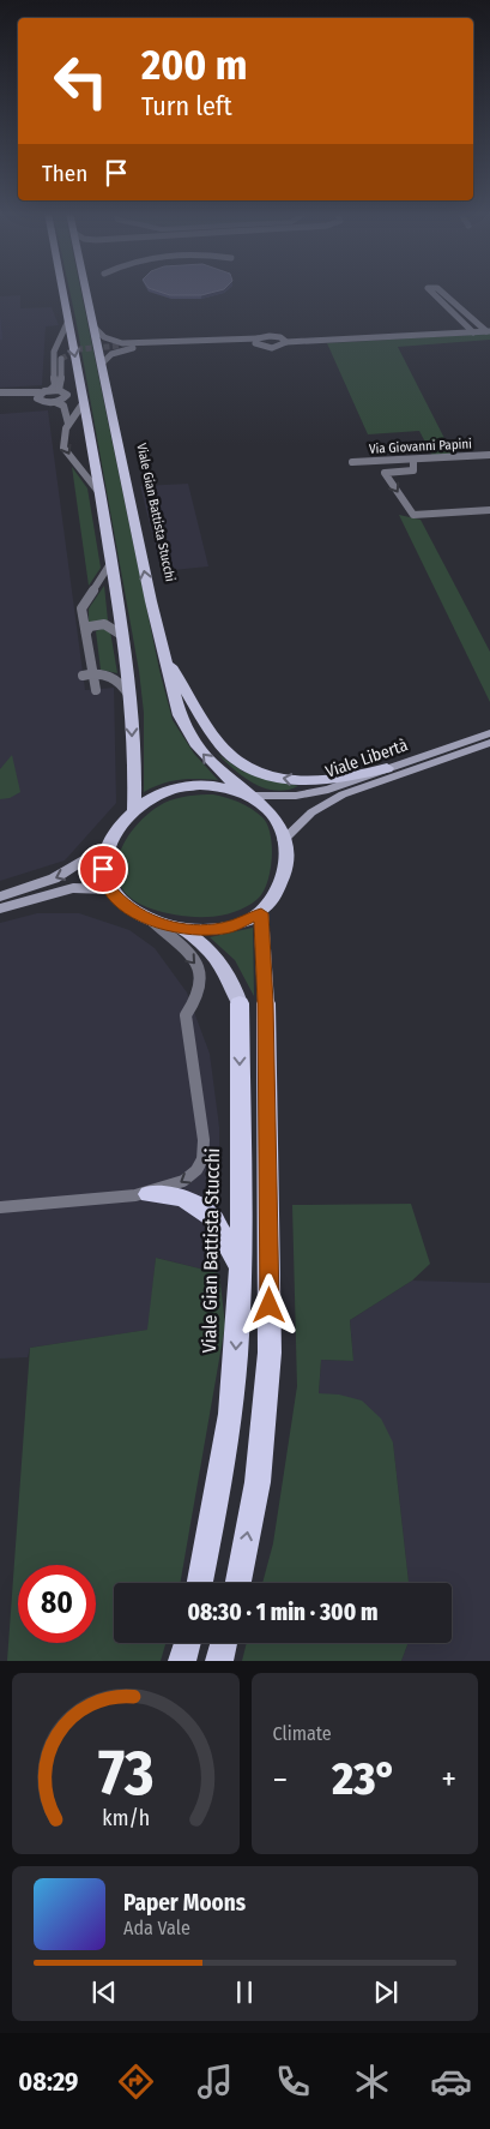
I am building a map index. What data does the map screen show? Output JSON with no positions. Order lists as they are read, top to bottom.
{
  "streets": {
    "highway": ["Viale Gian Battista Stucchi"],
    "main road": ["Viale Libertà"],
    "street": ["Via Giovanni Papini"]
  },
  "crossings": [
    ["Viale Gian Battista Stucchi", "Viale Libertà"]
  ],
  "page": {
    "turn": ["200 m", "Turn left"],
    "then": "Then",
    "limit": "80",
    "trip": "08:30 · 1 min · 300 m",
    "tile": "Climate",
    "heat": ["−", "23°", "+"],
    "song": ["Paper Moons", "Ada Vale"],
    "tabs": "08:29",
    "gauge": ["73", "km/h"]
  }
}
